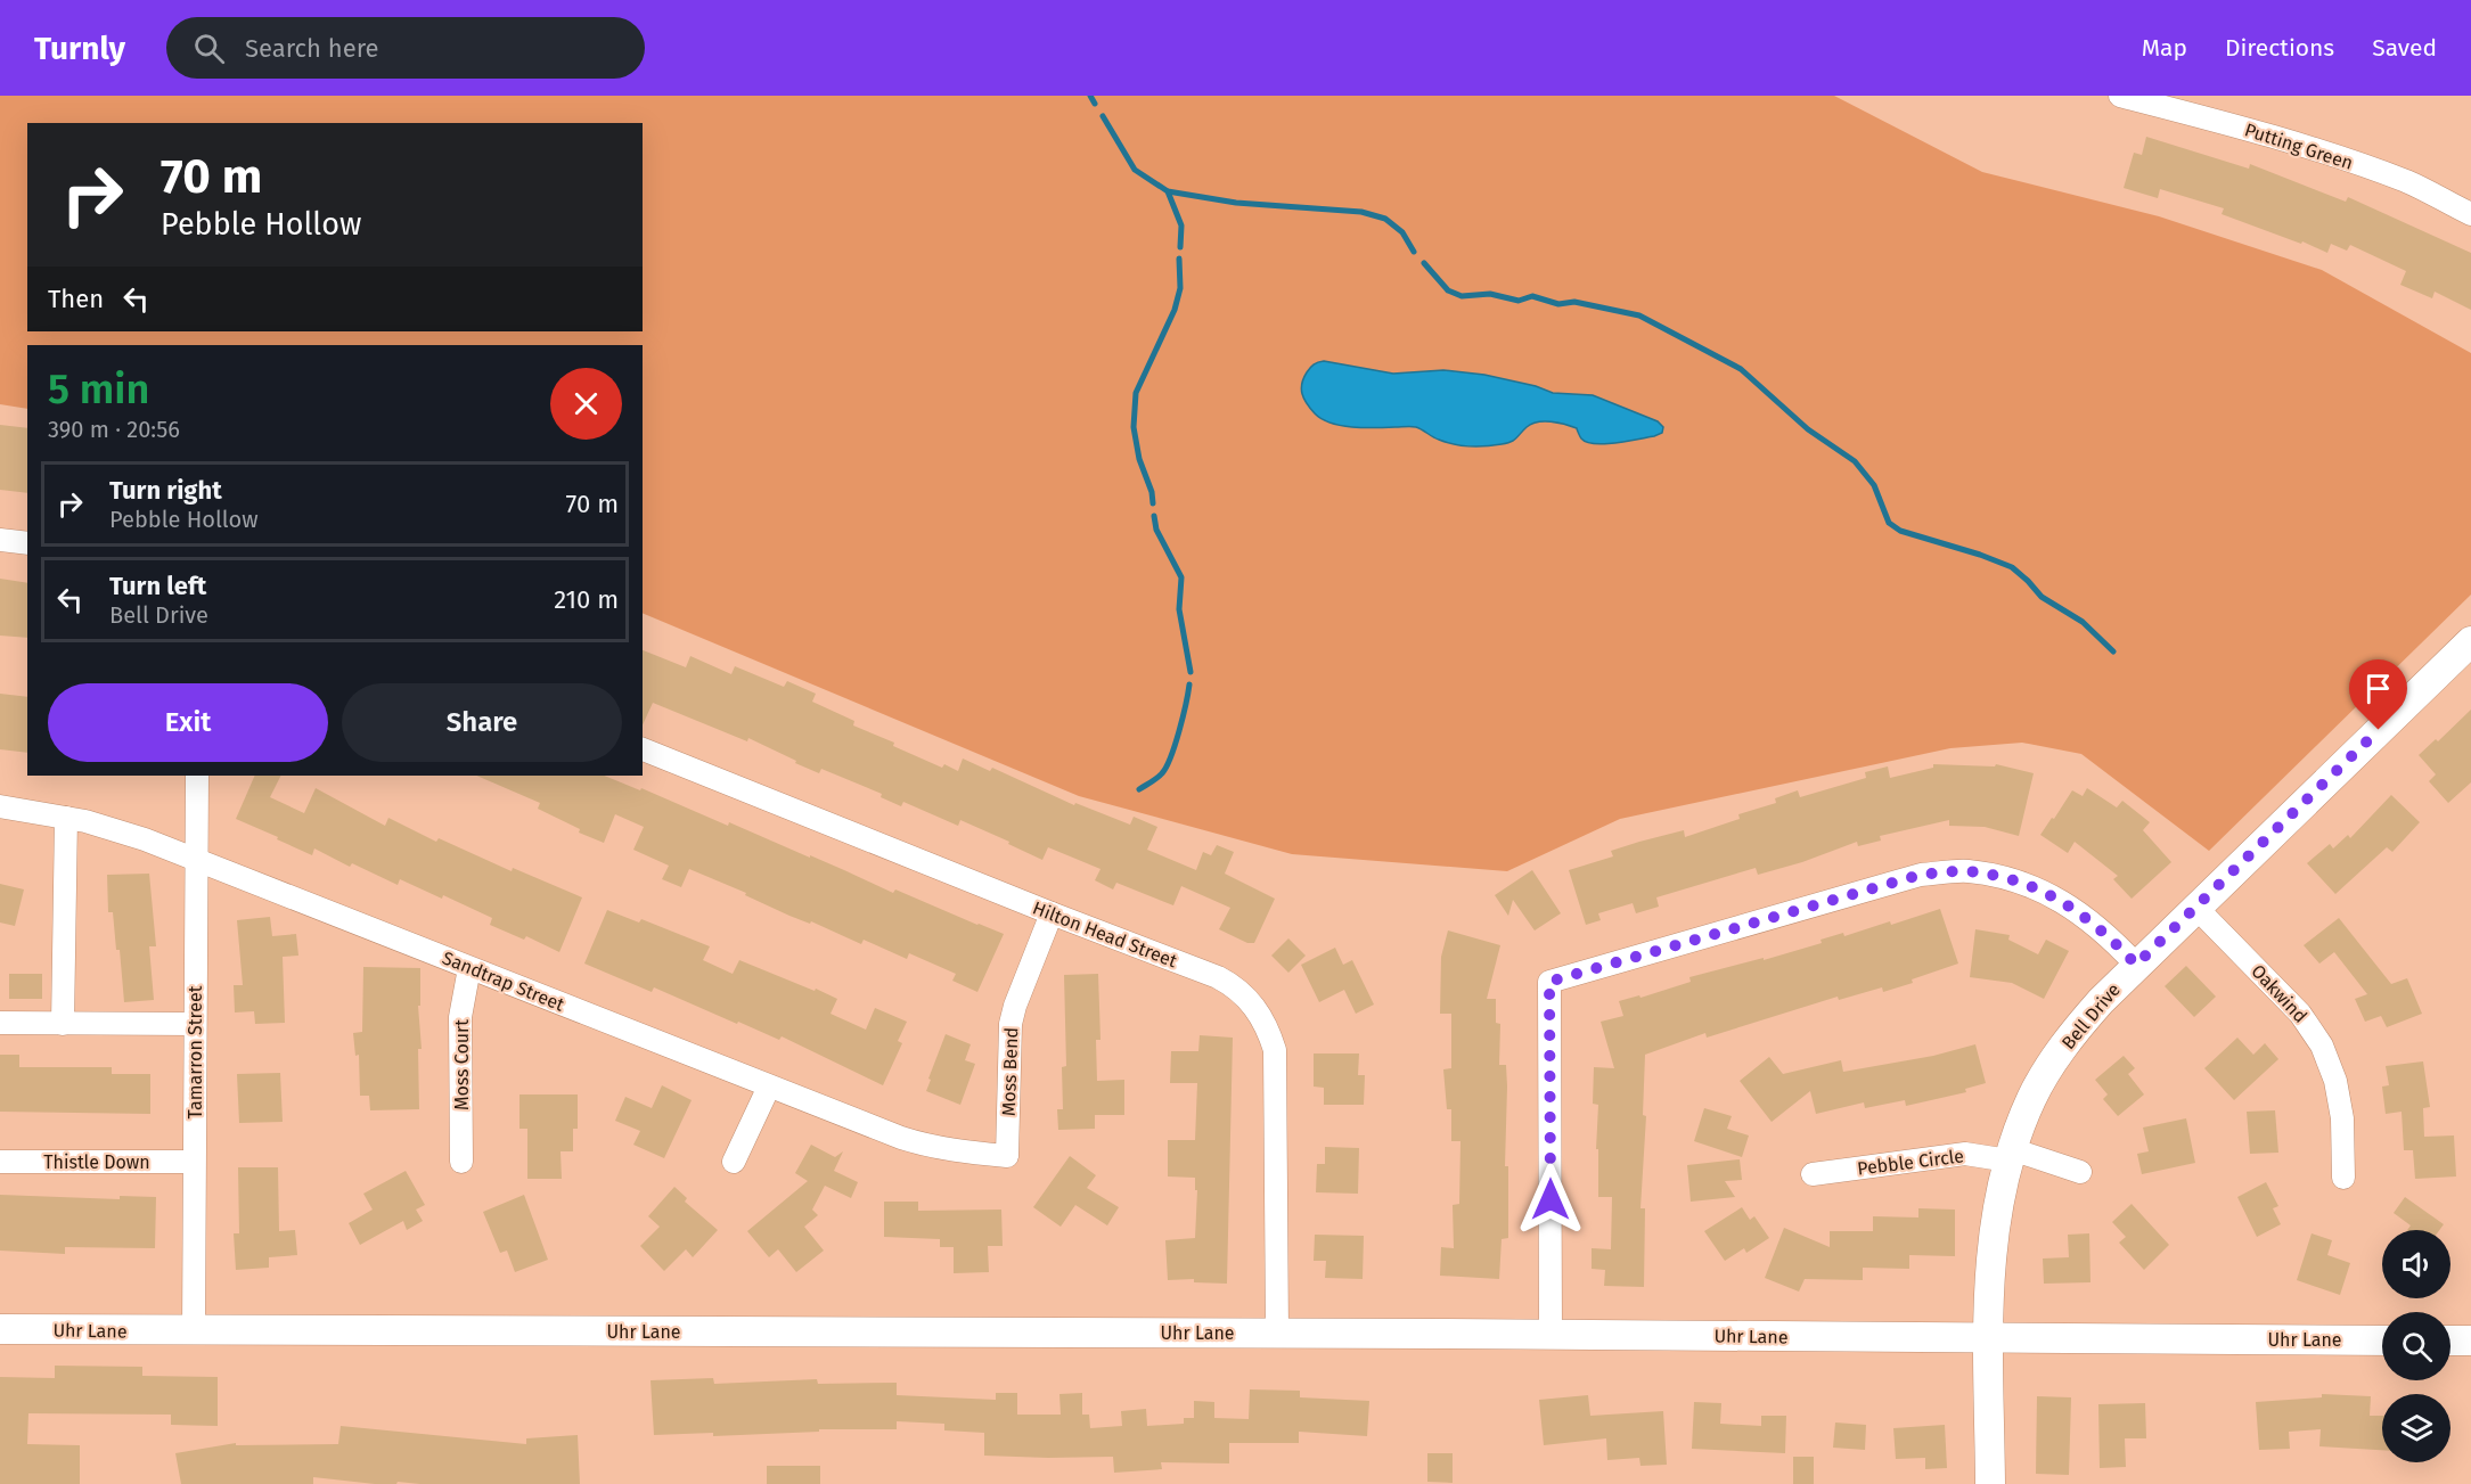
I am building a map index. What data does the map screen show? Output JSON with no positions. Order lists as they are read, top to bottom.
{
  "streets": {
    "street": [
      "Putting Green",
      "Hilton Head Street",
      "Sandtrap Street",
      "Oakwind",
      "Bell Drive",
      "Tamarron Street",
      "Moss Court",
      "Moss Bend",
      "Thistle Down",
      "Pebble Circle",
      "Uhr Lane"
    ]
  },
  "crossings": [
    ["Hilton Head Street", "Moss Bend"],
    ["Hilton Head Street", "Uhr Lane"],
    ["Sandtrap Street", "Tamarron Street"],
    ["Sandtrap Street", "Moss Court"],
    ["Sandtrap Street", "Moss Bend"],
    ["Oakwind", "Bell Drive"],
    ["Bell Drive", "Pebble Circle"],
    ["Bell Drive", "Uhr Lane"],
    ["Tamarron Street", "Thistle Down"],
    ["Tamarron Street", "Uhr Lane"]
  ],
  "page": {
    "header": "Turnly",
    "search": "Search here",
    "nav": ["Map", "Directions", "Saved"],
    "turn": ["70 m", "Pebble Hollow"],
    "then": "Then",
    "heading": ["5 min", "390 m · 20:56"],
    "list": [
      {
        "name": "Turn right",
        "note": "Pebble Hollow",
        "value": "70 m"
      },
      {
        "name": "Turn left",
        "note": "Bell Drive",
        "value": "210 m"
      }
    ],
    "buttons": ["Exit", "Share"]
  }
}
